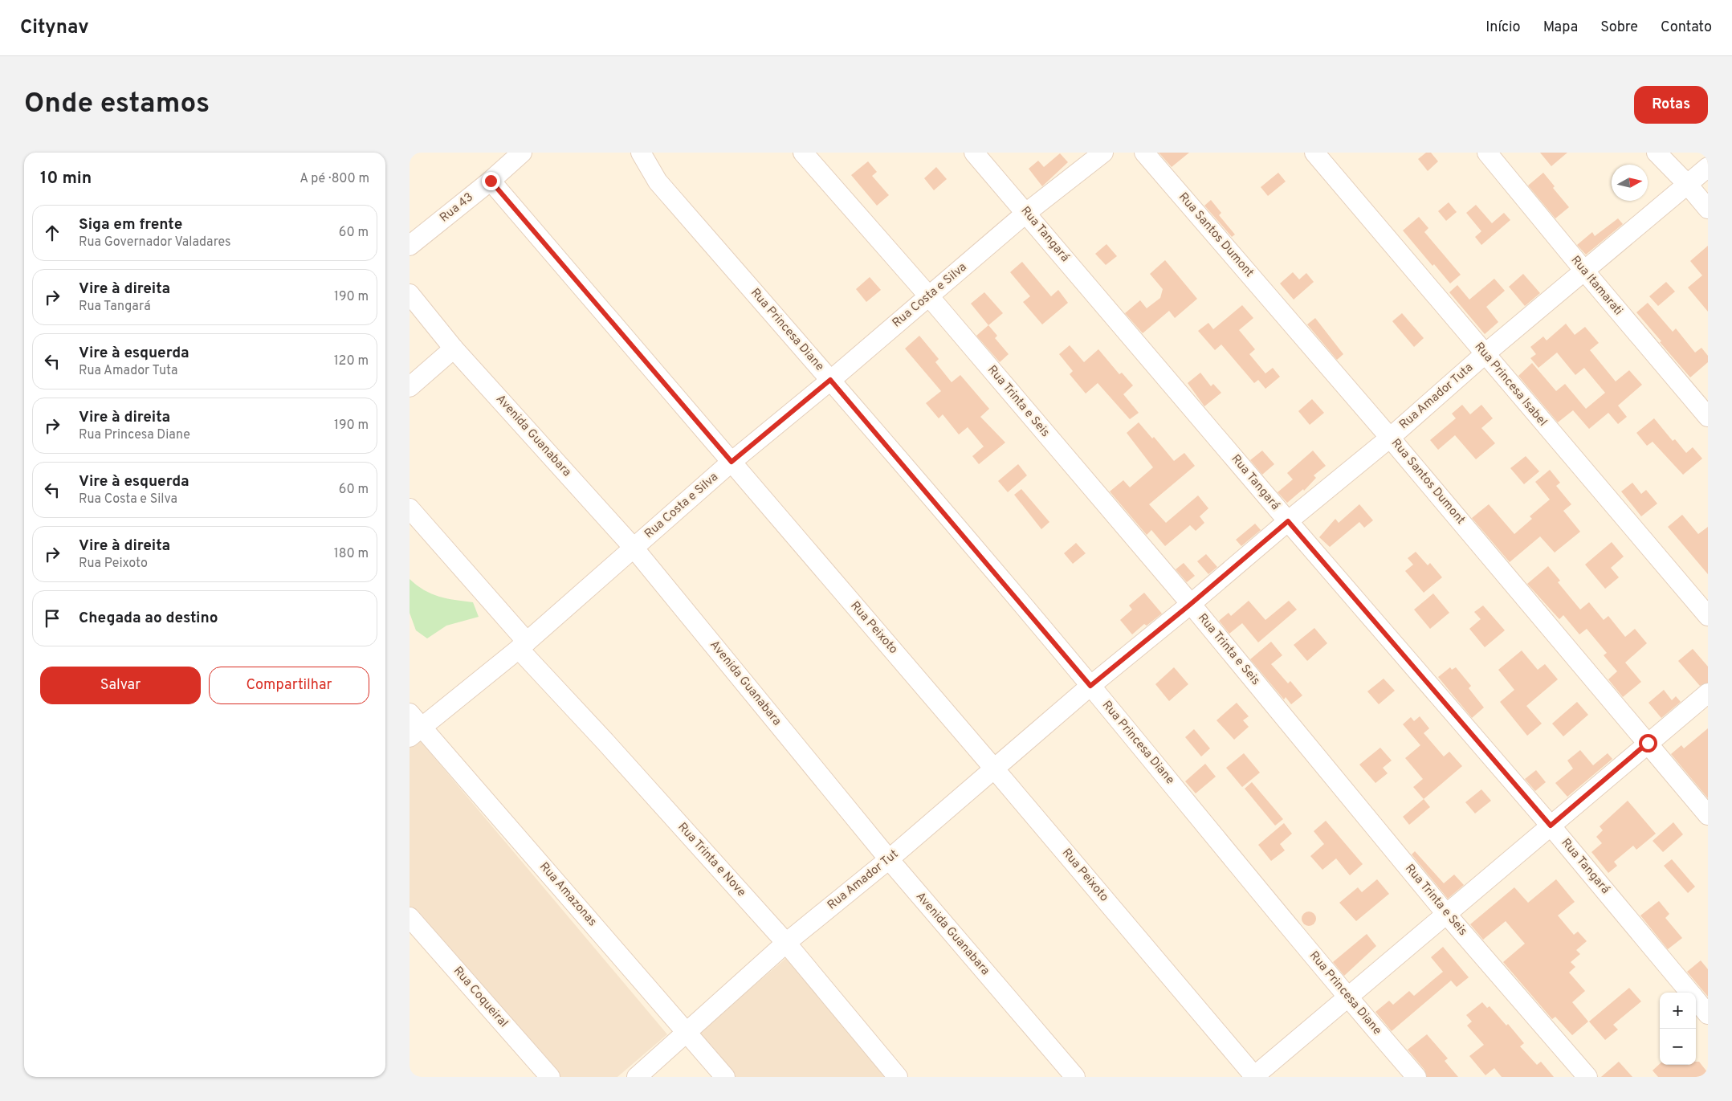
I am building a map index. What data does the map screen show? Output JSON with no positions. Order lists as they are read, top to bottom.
{
  "streets": {
    "street": [
      "Rua 43",
      "Rua Tangará",
      "Rua Santos Dumont",
      "Rua Itamarati",
      "Rua Costa e Silva",
      "Rua Princesa Diane",
      "Rua Princesa Isabel",
      "Rua Amador Tuta",
      "Rua Trinta e Seis",
      "Avenida Guanabara",
      "Rua Peixoto",
      "Rua Trinta e Nove",
      "Rua Amador Tut",
      "Rua Amazonas",
      "Rua Coqueiral"
    ]
  },
  "crossings": [
    ["Rua 43", "Rua Peixoto"],
    ["Rua Tangará", "Rua Costa e Silva"],
    ["Rua Tangará", "Rua Amador Tuta"],
    ["Rua Santos Dumont", "Rua Amador Tuta"],
    ["Rua Itamarati", "Rua Amador Tuta"],
    ["Rua Costa e Silva", "Rua Princesa Diane"],
    ["Rua Costa e Silva", "Rua Trinta e Seis"],
    ["Rua Costa e Silva", "Avenida Guanabara"],
    ["Rua Costa e Silva", "Rua Peixoto"],
    ["Rua Costa e Silva", "Rua Trinta e Nove"],
    ["Rua Costa e Silva", "Rua Amazonas"],
    ["Rua Princesa Diane", "Rua Amador Tuta"],
    ["Rua Princesa Diane", "Rua Amador Tut"],
    ["Rua Princesa Isabel", "Rua Amador Tuta"],
    ["Rua Amador Tuta", "Rua Trinta e Seis"],
    ["Rua Amador Tuta", "Rua Amador Tut"],
    ["Avenida Guanabara", "Rua Amador Tut"],
    ["Rua Peixoto", "Rua Amador Tut"],
    ["Rua Trinta e Nove", "Rua Amador Tut"],
    ["Rua Amador Tut", "Rua Amazonas"]
  ],
  "north": "right",
  "page": {
    "header": "Citynav",
    "nav": [
      "Início",
      "Mapa",
      "Sobre",
      "Contato"
    ],
    "buttons": [
      "Rotas",
      ["Salvar", "Compartilhar"]
    ],
    "title": "Onde estamos",
    "heading": ["10 min", "A pé · 800 m"],
    "list": [
      ["Siga em frente", "Rua Governador Valadares", "60 m"],
      ["Vire à direita", "Rua Tangará", "190 m"],
      ["Vire à esquerda", "Rua Amador Tuta", "120 m"],
      ["Vire à direita", "Rua Princesa Diane", "190 m"],
      ["Vire à esquerda", "Rua Costa e Silva", "60 m"],
      ["Vire à direita", "Rua Peixoto", "180 m"],
      "Chegada ao destino"
    ],
    "map_buttons": ["+", "−"]
  }
}
